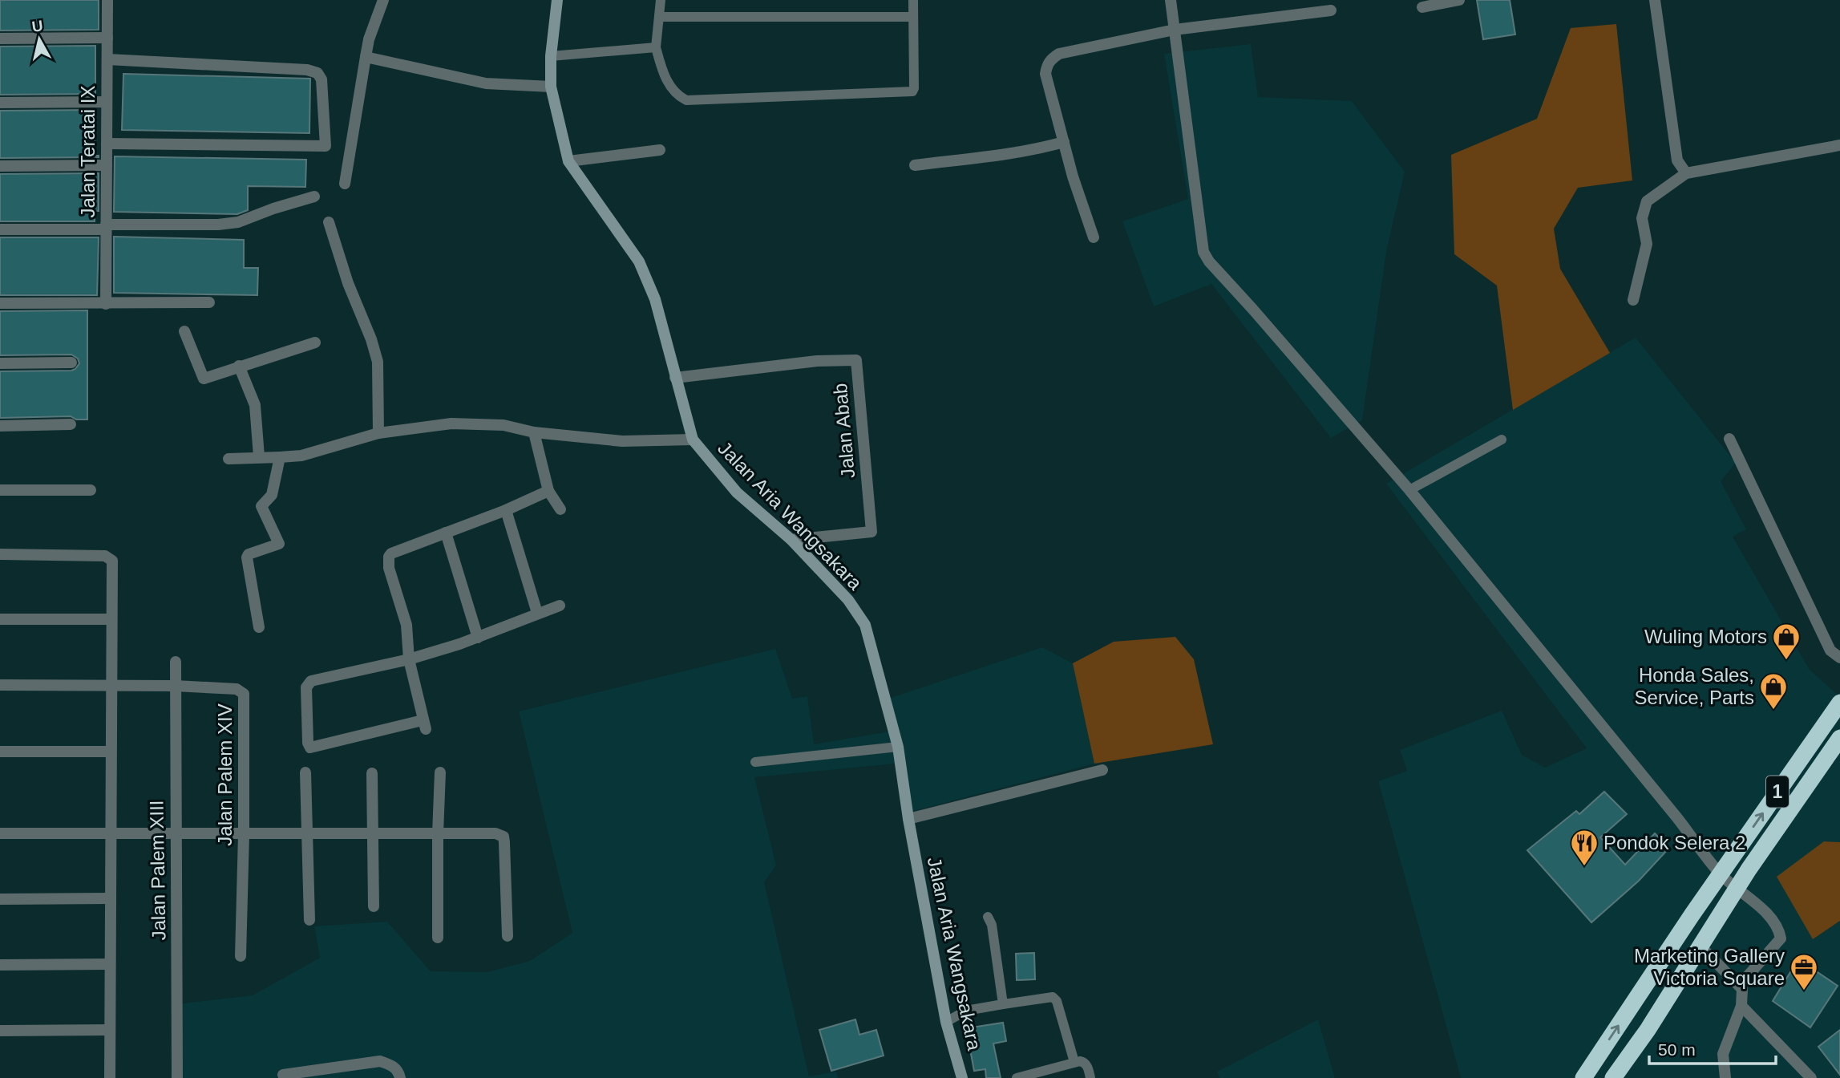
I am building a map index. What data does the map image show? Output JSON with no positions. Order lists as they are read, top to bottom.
{
  "streets": {
    "highway": ["1"],
    "street": [
      "Jalan Teratai IX",
      "Jalan Abab",
      "Jalan Aria Wangsakara",
      "Jalan Palem XIV",
      "Jalan Palem XIII"
    ]
  },
  "crossings": [
    ["Jalan Abab", "Jalan Aria Wangsakara"],
    ["Jalan Palem XIV", "Jalan Palem XIII"]
  ],
  "places": {
    "shop": ["Wuling Motors", "Honda Sales, Service, Parts"],
    "restaurant": ["Pondok Selera 2"],
    "office": ["Marketing Gallery Victoria Square"]
  },
  "scale_bar": "50 m",
  "north": "top"
}
